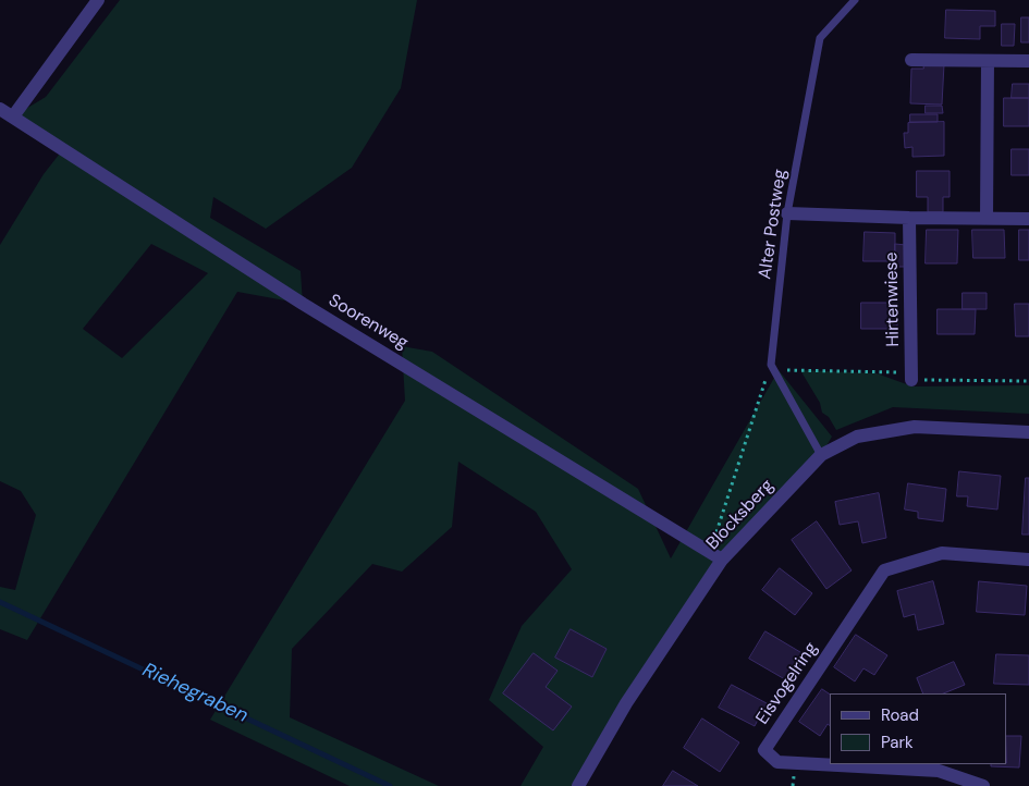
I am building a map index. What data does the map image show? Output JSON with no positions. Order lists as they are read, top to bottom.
{
  "streets": {
    "street": [
      "Hirtenwiese",
      "Soorenweg",
      "Blocksberg",
      "Eisvogelring"
    ],
    "lane": ["Alter Postweg"]
  },
  "crossings": [
    ["Soorenweg", "Blocksberg"]
  ],
  "water": ["Riehegraben"],
  "legend": ["Road", "Park"]
}
